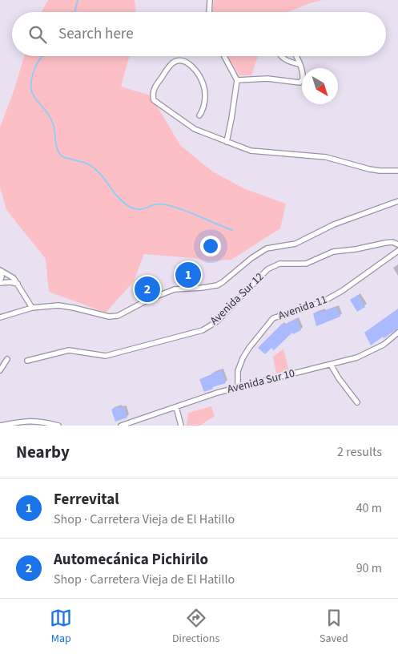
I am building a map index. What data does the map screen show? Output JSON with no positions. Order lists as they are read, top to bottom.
{
  "streets": {
    "street": ["Avenida Sur 12", "Avenida 11", "Avenida Sur 10"]
  },
  "crossings": [
    ["Avenida 11", "Avenida Sur 10"]
  ],
  "north": "bottom right",
  "page": {
    "search": "Search here",
    "pins": ["1", "2"],
    "heading": ["Nearby", "2 results"],
    "list": [
      {
        "mark": "1",
        "name": "Ferrevital",
        "note": "Shop · Carretera Vieja de El Hatillo",
        "value": "40 m"
      },
      {
        "mark": "2",
        "name": "Automecánica Pichirilo",
        "note": "Shop · Carretera Vieja de El Hatillo",
        "value": "90 m"
      }
    ],
    "nav": ["Map", "Directions", "Saved"]
  }
}
